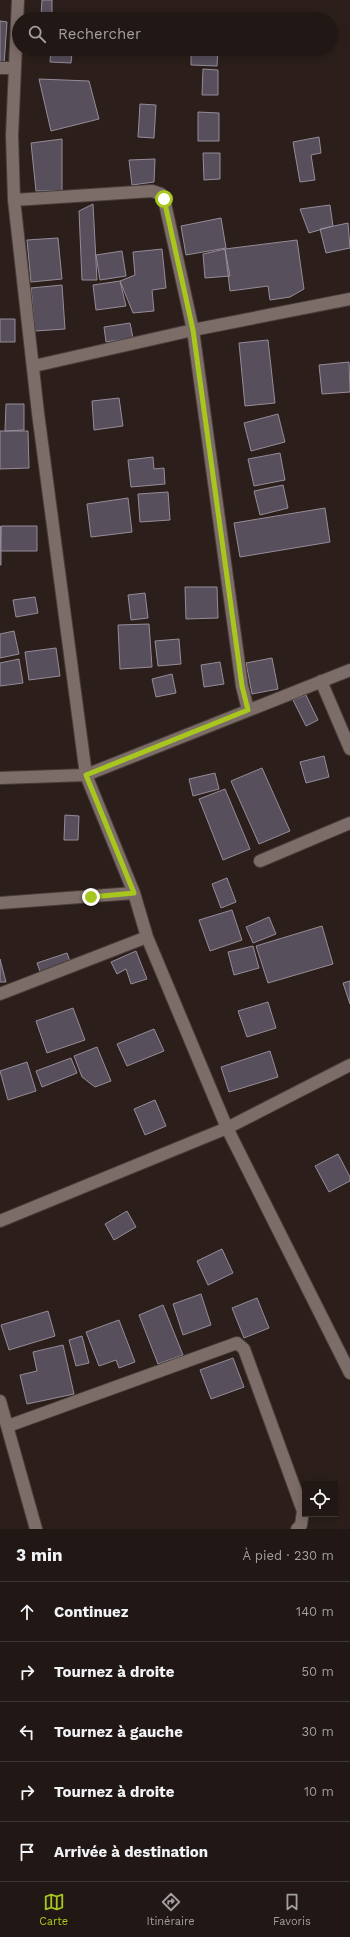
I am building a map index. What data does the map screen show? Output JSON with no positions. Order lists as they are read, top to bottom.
{
  "page": {
    "search": "Rechercher",
    "heading": ["3 min", "À pied · 230 m"],
    "list": [
      ["Continuez", "140 m"],
      ["Tournez à droite", "50 m"],
      ["Tournez à gauche", "30 m"],
      ["Tournez à droite", "10 m"],
      "Arrivée à destination"
    ],
    "nav": ["Carte", "Itinéraire", "Favoris"]
  }
}
